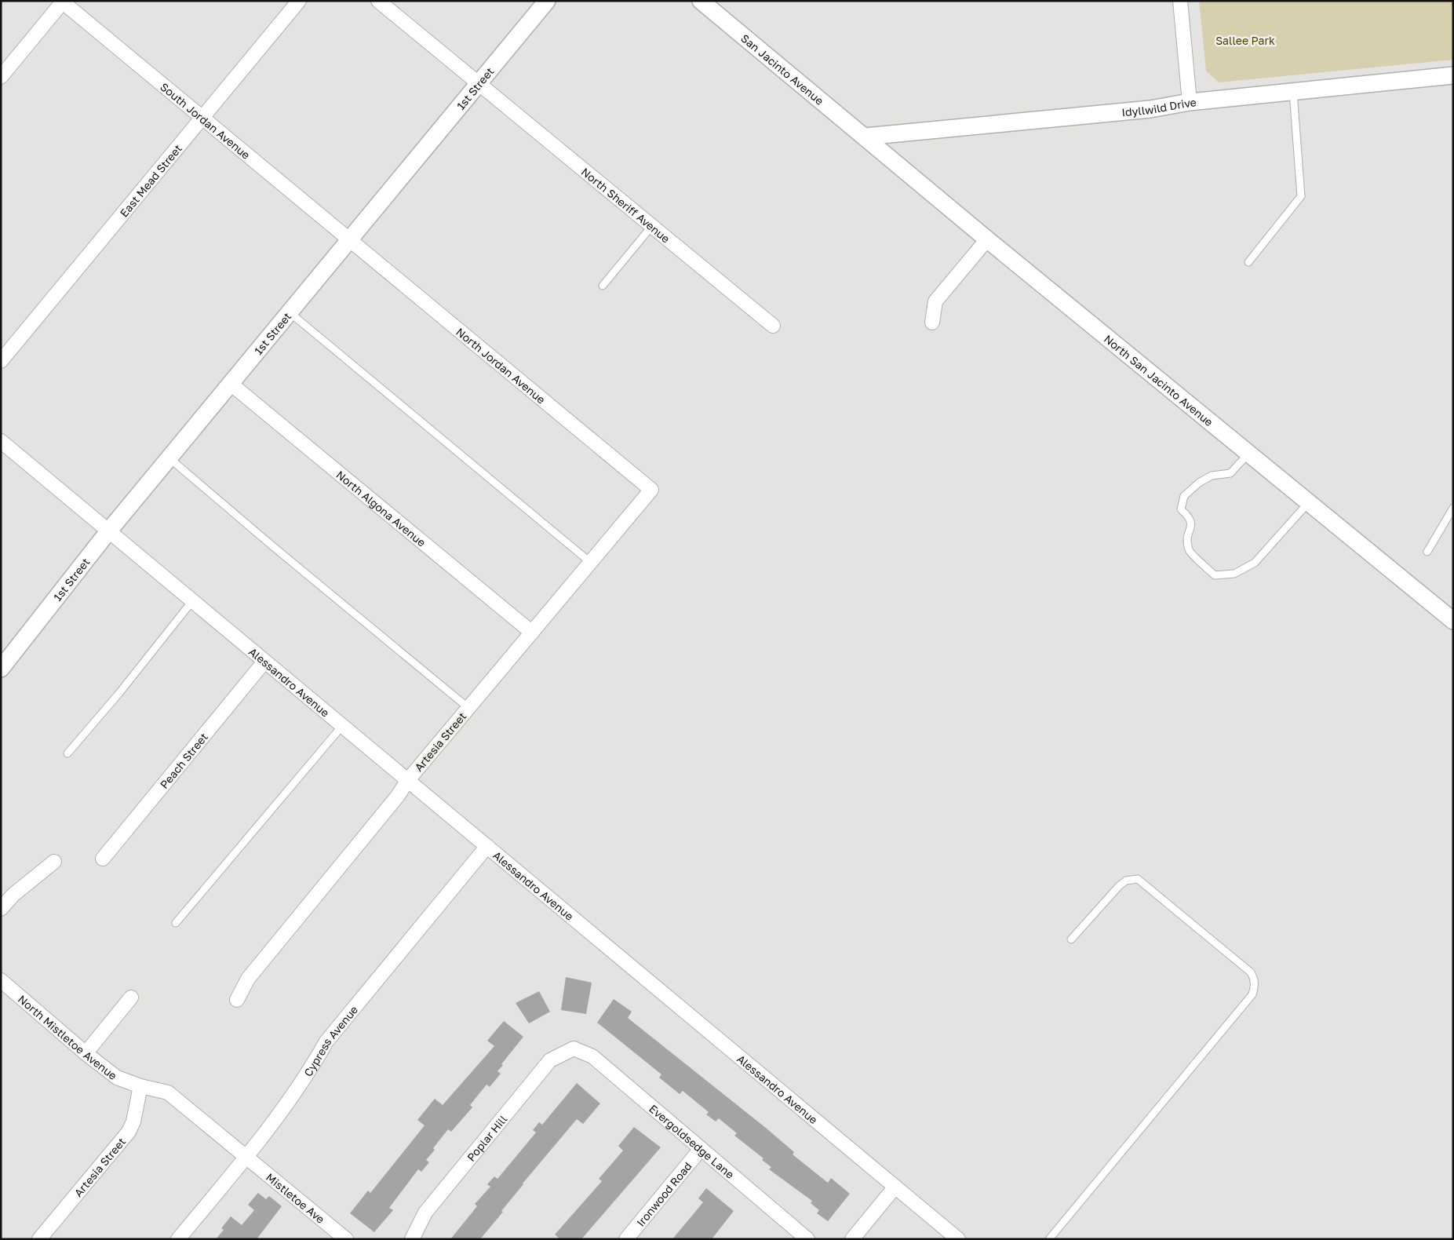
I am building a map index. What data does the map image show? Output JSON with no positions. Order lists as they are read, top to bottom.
{
  "streets": {
    "street": [
      "San Jacinto Avenue",
      "1st Street",
      "Idyllwild Drive",
      "South Jordan Avenue",
      "East Mead Street",
      "North Sheriff Avenue",
      "North Jordan Avenue",
      "North San Jacinto Avenue",
      "North Algona Avenue",
      "Alessandro Avenue",
      "Artesia Street",
      "Peach Street",
      "North Mistletoe Avenue",
      "Cypress Avenue",
      "Poplar Hill",
      "Evergoldsedge Lane",
      "Ironwood Road",
      "Mistletoe Ave"
    ]
  },
  "crossings": [
    ["San Jacinto Avenue", "Idyllwild Drive"],
    ["San Jacinto Avenue", "North San Jacinto Avenue"],
    ["1st Street", "South Jordan Avenue"],
    ["1st Street", "North Sheriff Avenue"],
    ["1st Street", "North Jordan Avenue"],
    ["1st Street", "North Algona Avenue"],
    ["1st Street", "Alessandro Avenue"],
    ["Idyllwild Drive", "North San Jacinto Avenue"],
    ["South Jordan Avenue", "East Mead Street"],
    ["South Jordan Avenue", "North Jordan Avenue"],
    ["North Jordan Avenue", "Artesia Street"],
    ["North Algona Avenue", "Artesia Street"],
    ["Alessandro Avenue", "Artesia Street"],
    ["Alessandro Avenue", "Peach Street"],
    ["Alessandro Avenue", "Cypress Avenue"],
    ["Artesia Street", "North Mistletoe Avenue"],
    ["North Mistletoe Avenue", "Cypress Avenue"],
    ["North Mistletoe Avenue", "Mistletoe Ave"],
    ["Cypress Avenue", "Mistletoe Ave"],
    ["Poplar Hill", "Evergoldsedge Lane"],
    ["Evergoldsedge Lane", "Ironwood Road"]
  ],
  "parks": ["Sallee Park"]
}
